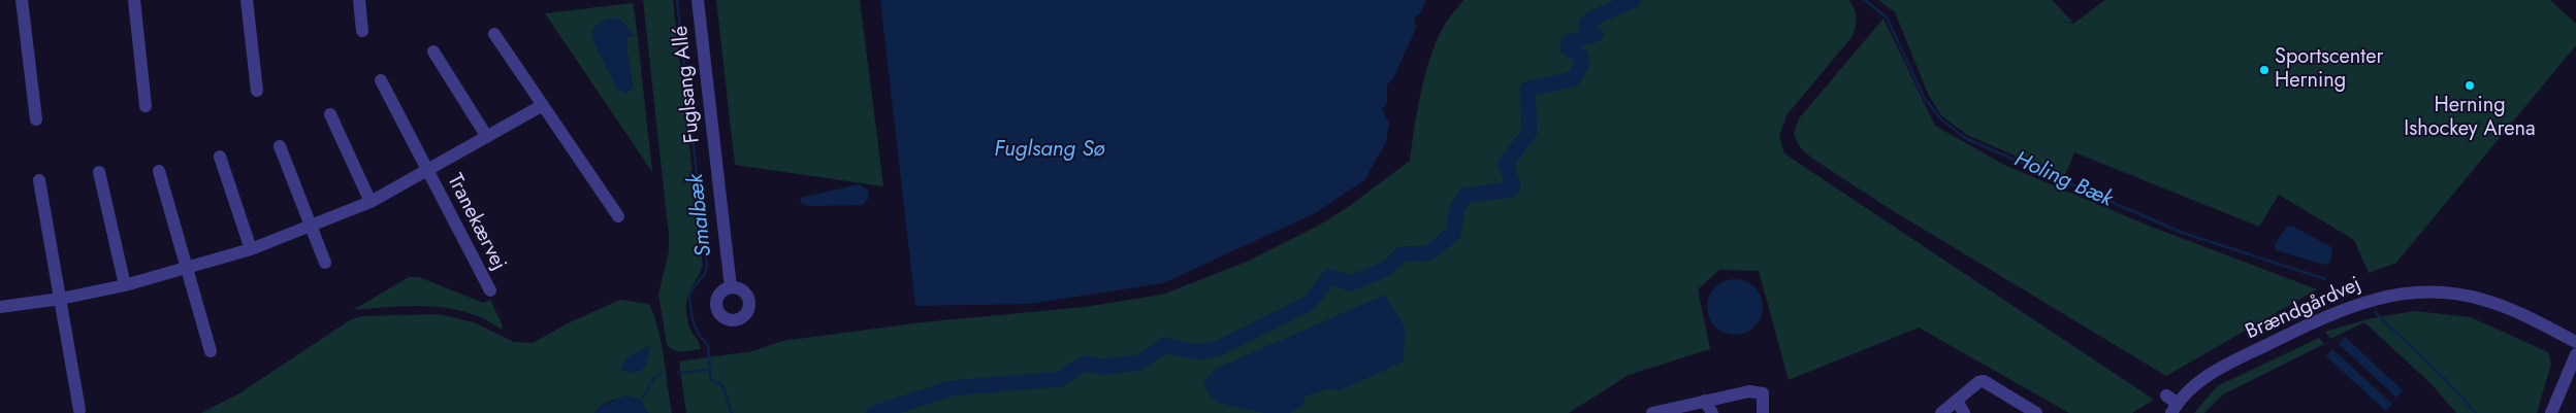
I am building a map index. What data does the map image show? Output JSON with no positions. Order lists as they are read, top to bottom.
{
  "streets": {
    "street": ["Fuglsang Allé", "Tranekærvej", "Brændgårdvej"]
  },
  "water": ["Fuglsang Sø", "Holing Bæk", "Smalbæk"],
  "places": ["Sportscenter Herning", "Herning Ishockey Arena"]
}
